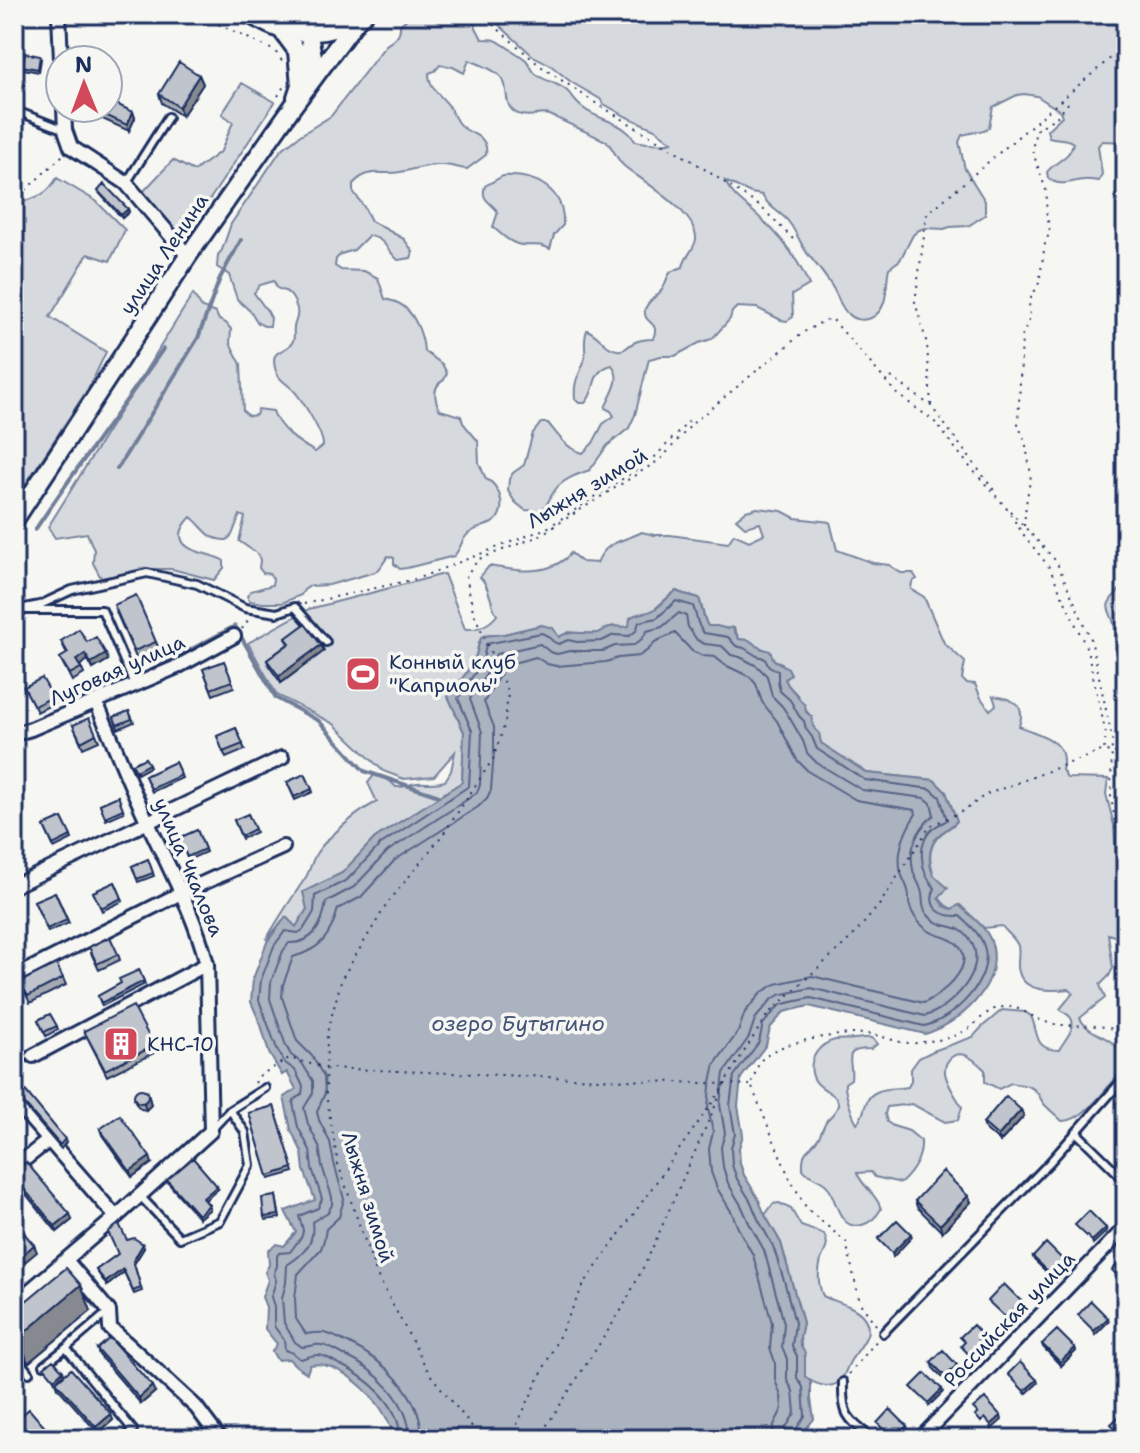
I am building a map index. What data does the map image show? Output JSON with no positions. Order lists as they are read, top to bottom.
{
  "streets": {
    "street": [
      "улица Ленина",
      "Луговая улица",
      "улица Чкалова",
      "Российская улица"
    ],
    "path": ["Лыжня зимой"]
  },
  "crossings": [
    ["Луговая улица", "улица Чкалова"]
  ],
  "water": ["озеро Бутыгино"],
  "places": {
    "sports": ["Конный клуб \"Каприоль\""],
    "building": ["КНС-10"]
  },
  "north": "top"
}
